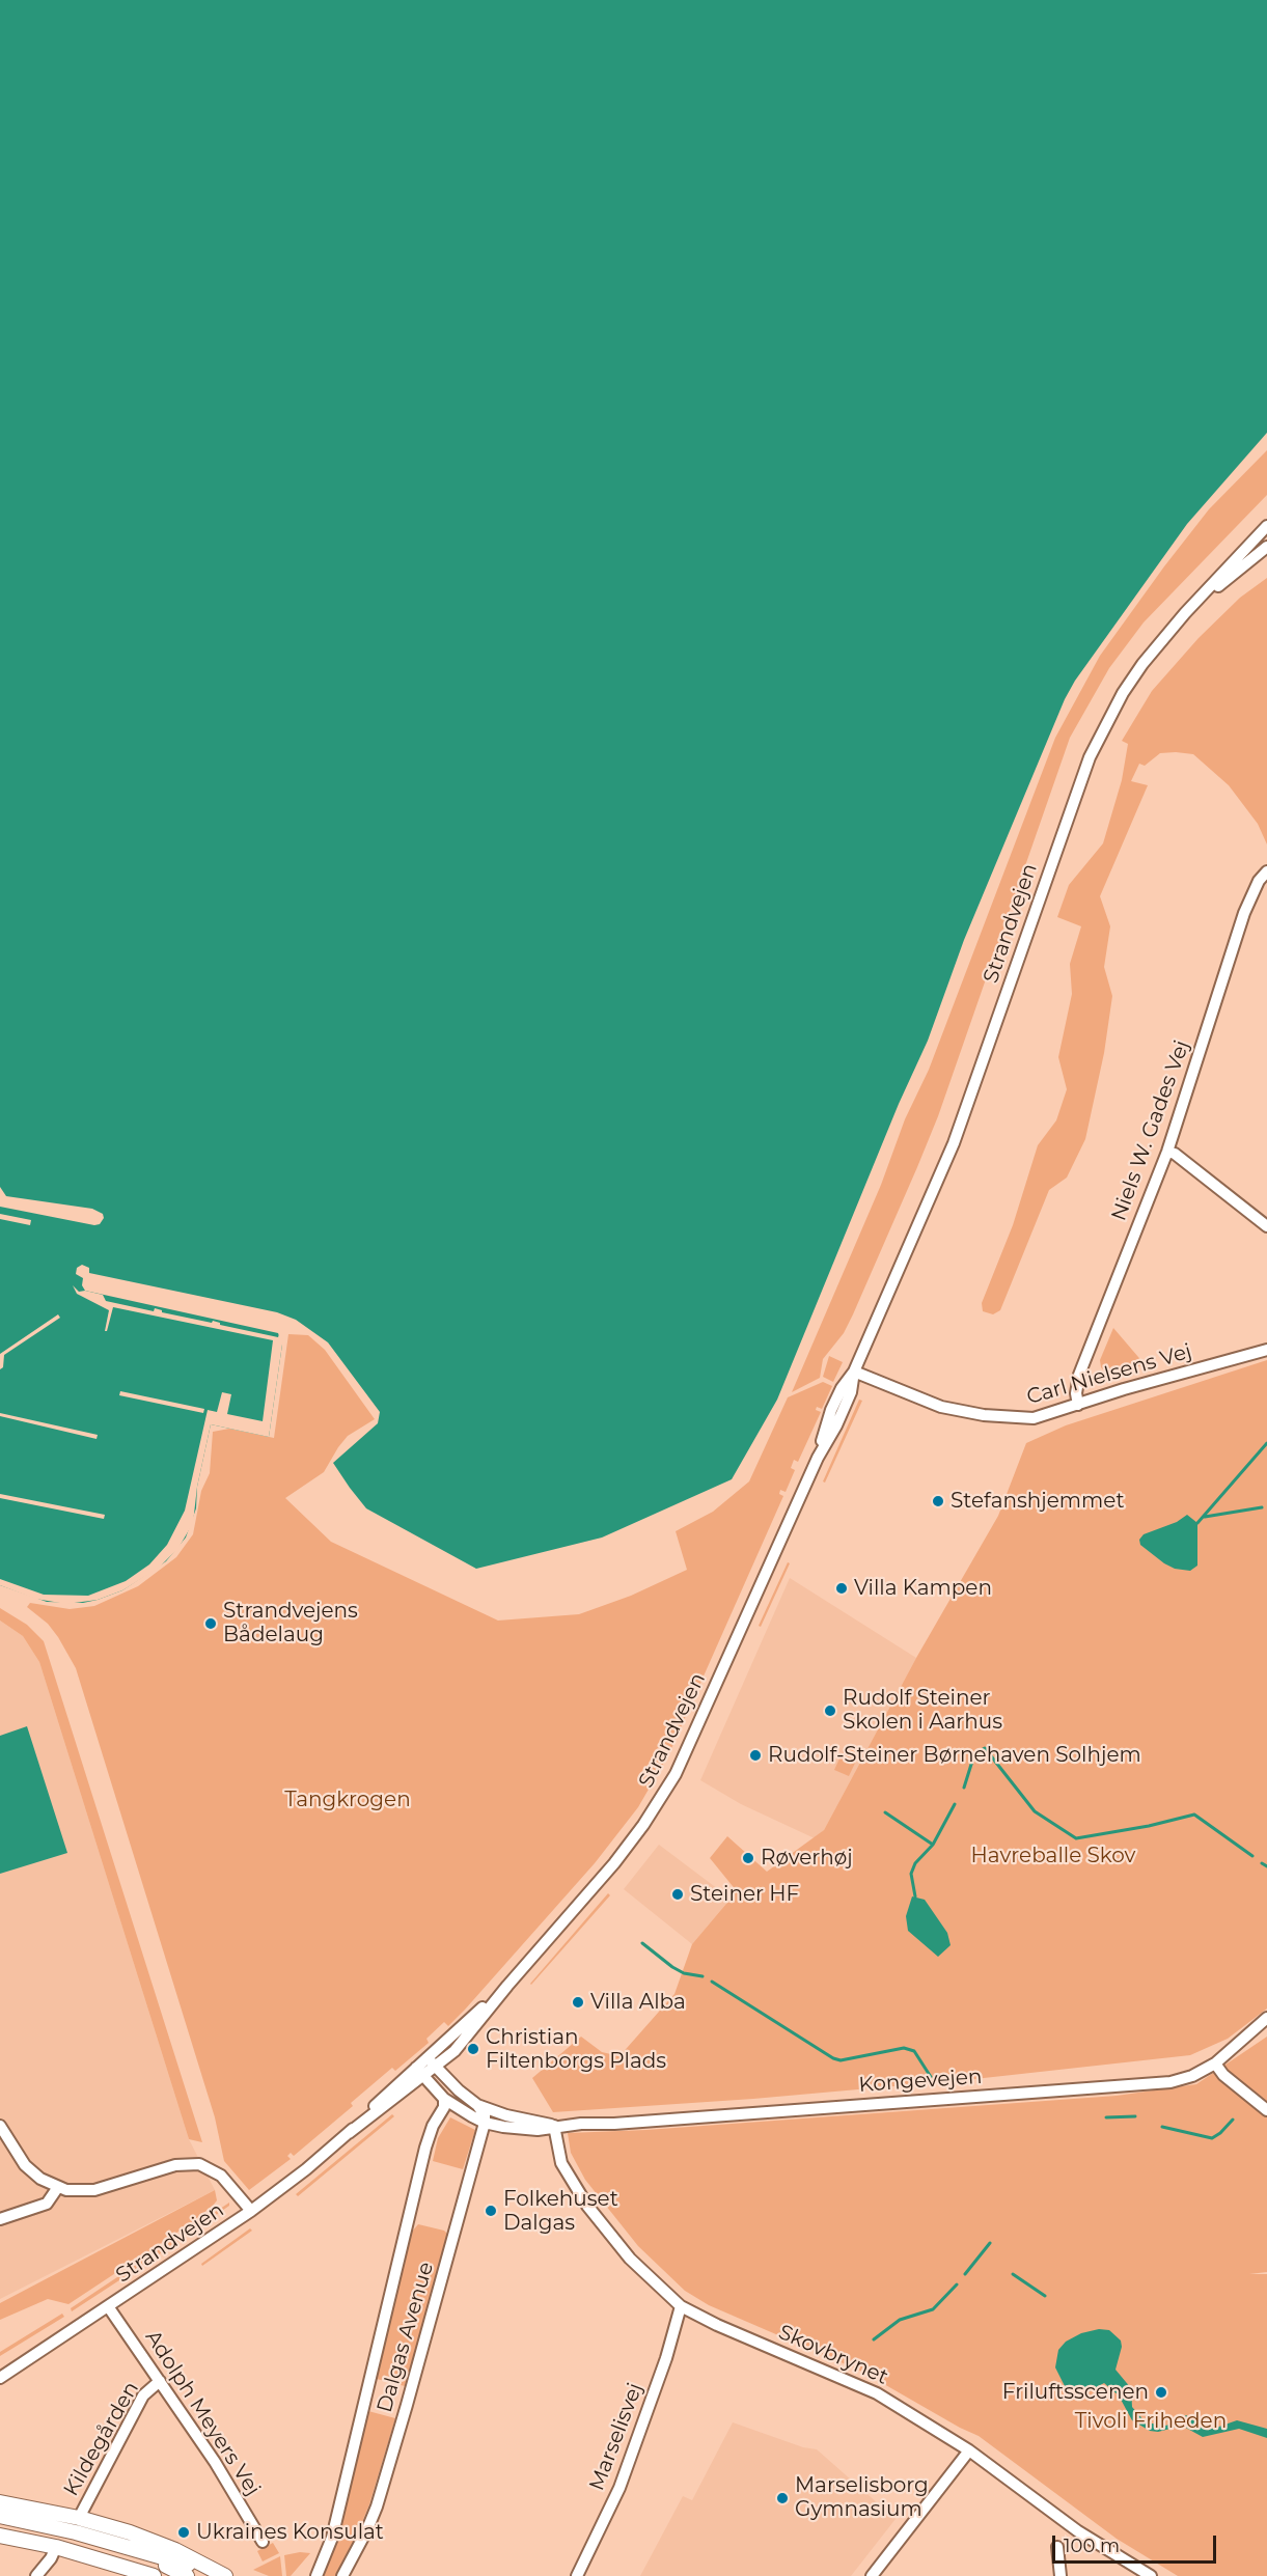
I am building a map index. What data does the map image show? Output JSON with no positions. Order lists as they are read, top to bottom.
{
  "streets": {
    "street": [
      "Strandvejen",
      "Niels W. Gades Vej",
      "Carl Nielsens Vej",
      "Kongevejen",
      "Dalgas Avenue",
      "Skovbrynet",
      "Adolph Meyers Vej",
      "Marselisvej",
      "Kildegården"
    ]
  },
  "crossings": [
    ["Strandvejen", "Carl Nielsens Vej"],
    ["Strandvejen", "Adolph Meyers Vej"],
    ["Niels W. Gades Vej", "Carl Nielsens Vej"],
    ["Kongevejen", "Skovbrynet"],
    ["Skovbrynet", "Marselisvej"],
    ["Adolph Meyers Vej", "Kildegården"]
  ],
  "parks": ["Tangkrogen", "Havreballe Skov", "Tivoli Friheden"],
  "places": [
    "Stefanshjemmet",
    "Villa Kampen",
    "Strandvejens Bådelaug",
    "Rudolf Steiner Skolen i Aarhus",
    "Rudolf-Steiner Børnehaven Solhjem",
    "Røverhøj",
    "Steiner HF",
    "Villa Alba",
    "Christian Filtenborgs Plads",
    "Folkehuset Dalgas",
    "Friluftsscenen",
    "Marselisborg Gymnasium",
    "Ukraines Konsulat"
  ],
  "scale_bar": "100 m"
}
